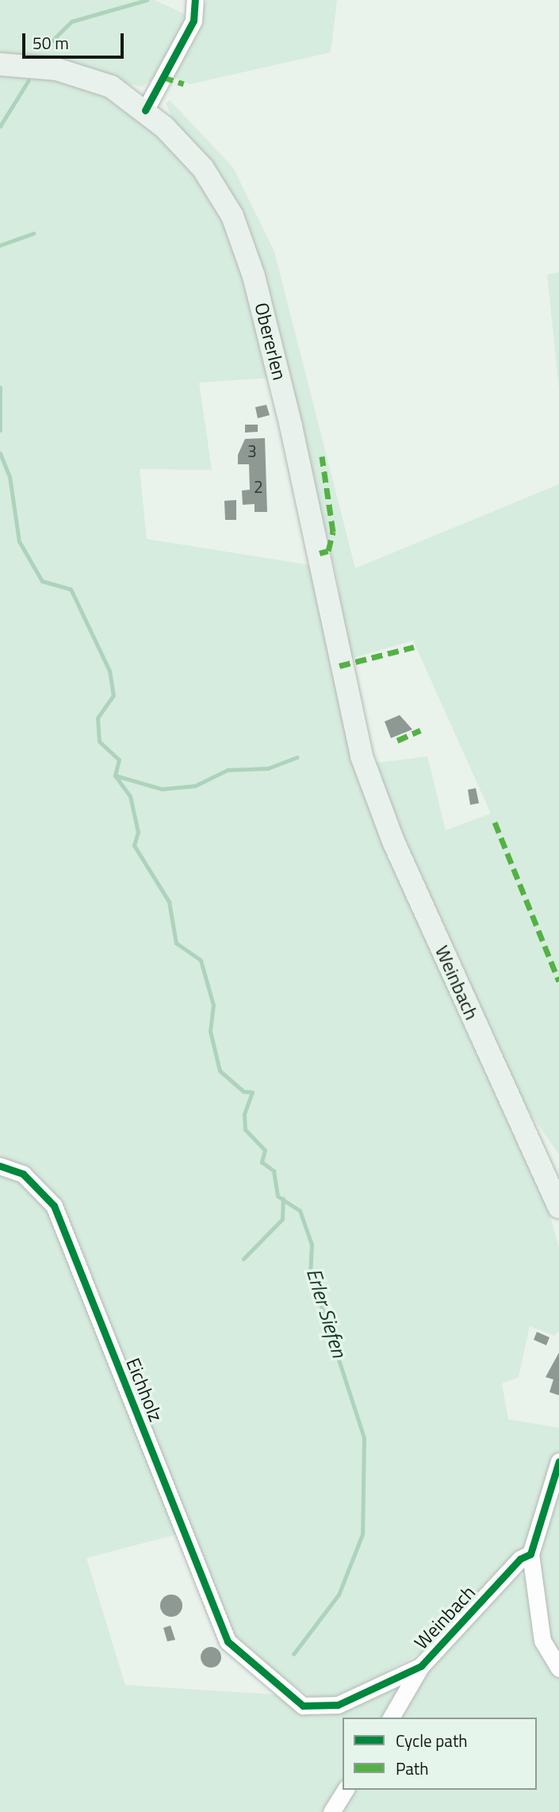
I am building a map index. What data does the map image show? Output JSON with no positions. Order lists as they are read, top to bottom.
{
  "streets": {
    "main road": ["Obererlen", "Weinbach"],
    "street": ["Eichholz"]
  },
  "crossings": [
    ["Obererlen", "Weinbach"],
    ["Weinbach", "Eichholz"]
  ],
  "water": ["Erler Siefen"],
  "house_numbers": ["3", "2"],
  "legend": ["Cycle path", "Path"],
  "scale_bar": "50 m"
}
